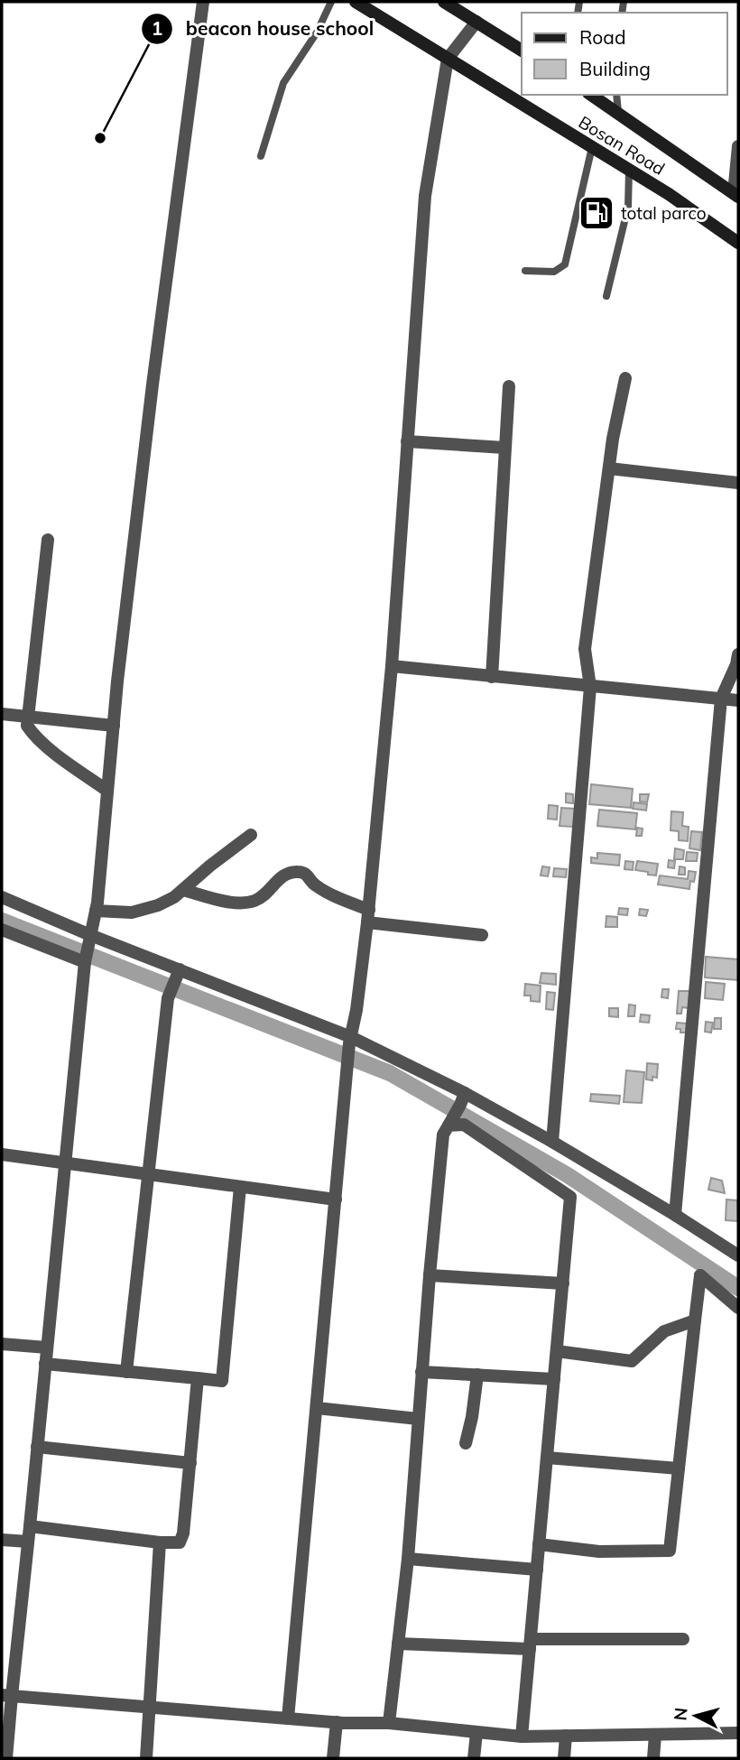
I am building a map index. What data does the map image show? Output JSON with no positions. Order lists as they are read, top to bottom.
{
  "streets": {
    "main road": ["Bosan Road"]
  },
  "places": {
    "other": ["beacon house school"],
    "fuel station": ["total parco"]
  },
  "legend": ["Road", "Building"],
  "north": "left"
}
